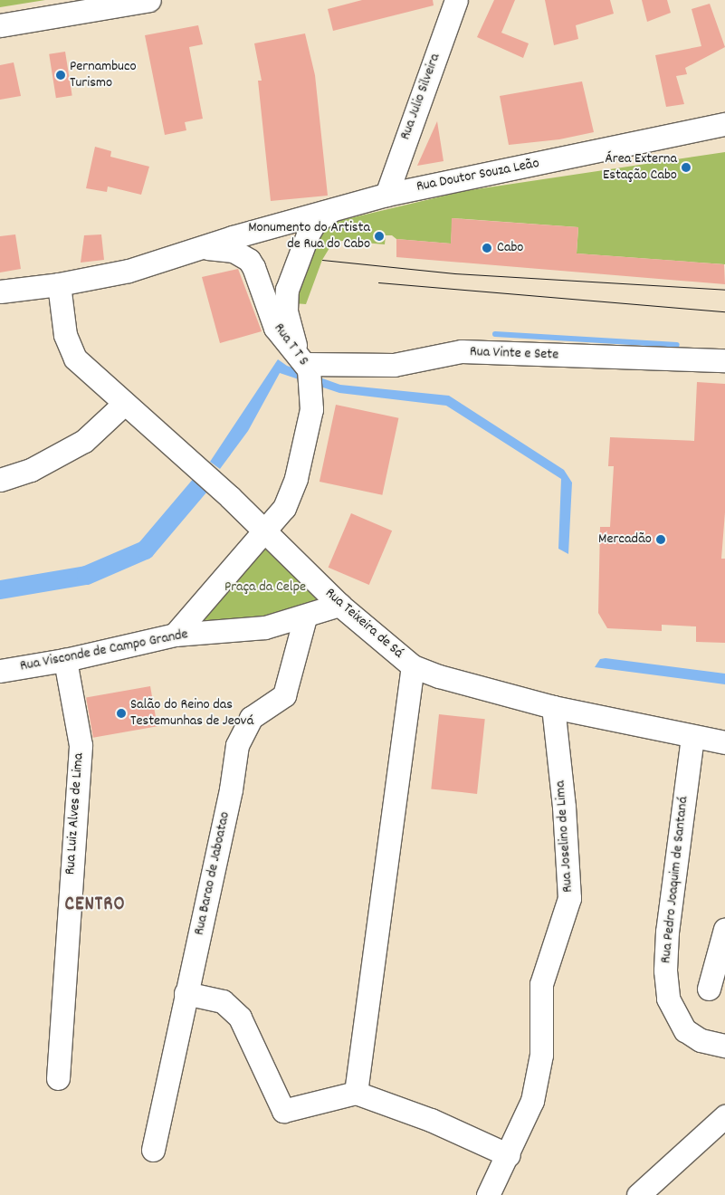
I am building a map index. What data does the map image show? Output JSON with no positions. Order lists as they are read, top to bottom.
{
  "streets": {
    "street": [
      "Rua Julio Silveira",
      "Rua Doutor Souza Leão",
      "Rua T T S",
      "Rua Vinte e Sete",
      "Rua Teixeira de Sá",
      "Rua Visconde de Campo Grande",
      "Rua Luiz Alves de Lima",
      "Rua Joselino de Lima",
      "Rua Barao de Jaboatao",
      "Rua Pedro Joaquim de Santaná"
    ]
  },
  "crossings": [
    ["Rua Julio Silveira", "Rua Doutor Souza Leão"],
    ["Rua Doutor Souza Leão", "Rua T T S"],
    ["Rua Doutor Souza Leão", "Rua Teixeira de Sá"],
    ["Rua T T S", "Rua Vinte e Sete"],
    ["Rua T T S", "Rua Teixeira de Sá"],
    ["Rua T T S", "Rua Visconde de Campo Grande"],
    ["Rua Teixeira de Sá", "Rua Visconde de Campo Grande"],
    ["Rua Teixeira de Sá", "Rua Joselino de Lima"],
    ["Rua Teixeira de Sá", "Rua Pedro Joaquim de Santaná"],
    ["Rua Visconde de Campo Grande", "Rua Luiz Alves de Lima"],
    ["Rua Visconde de Campo Grande", "Rua Barao de Jaboatao"]
  ],
  "districts": ["CENTRO"],
  "parks": ["Praça da Celpe"],
  "places": [
    "Pernambuco Turismo",
    "Área Externa Estação Cabo",
    "Monumento do Artista de Rua do Cabo",
    "Cabo",
    "Mercadão",
    "Salão do Reino das Testemunhas de Jeová"
  ]
}
